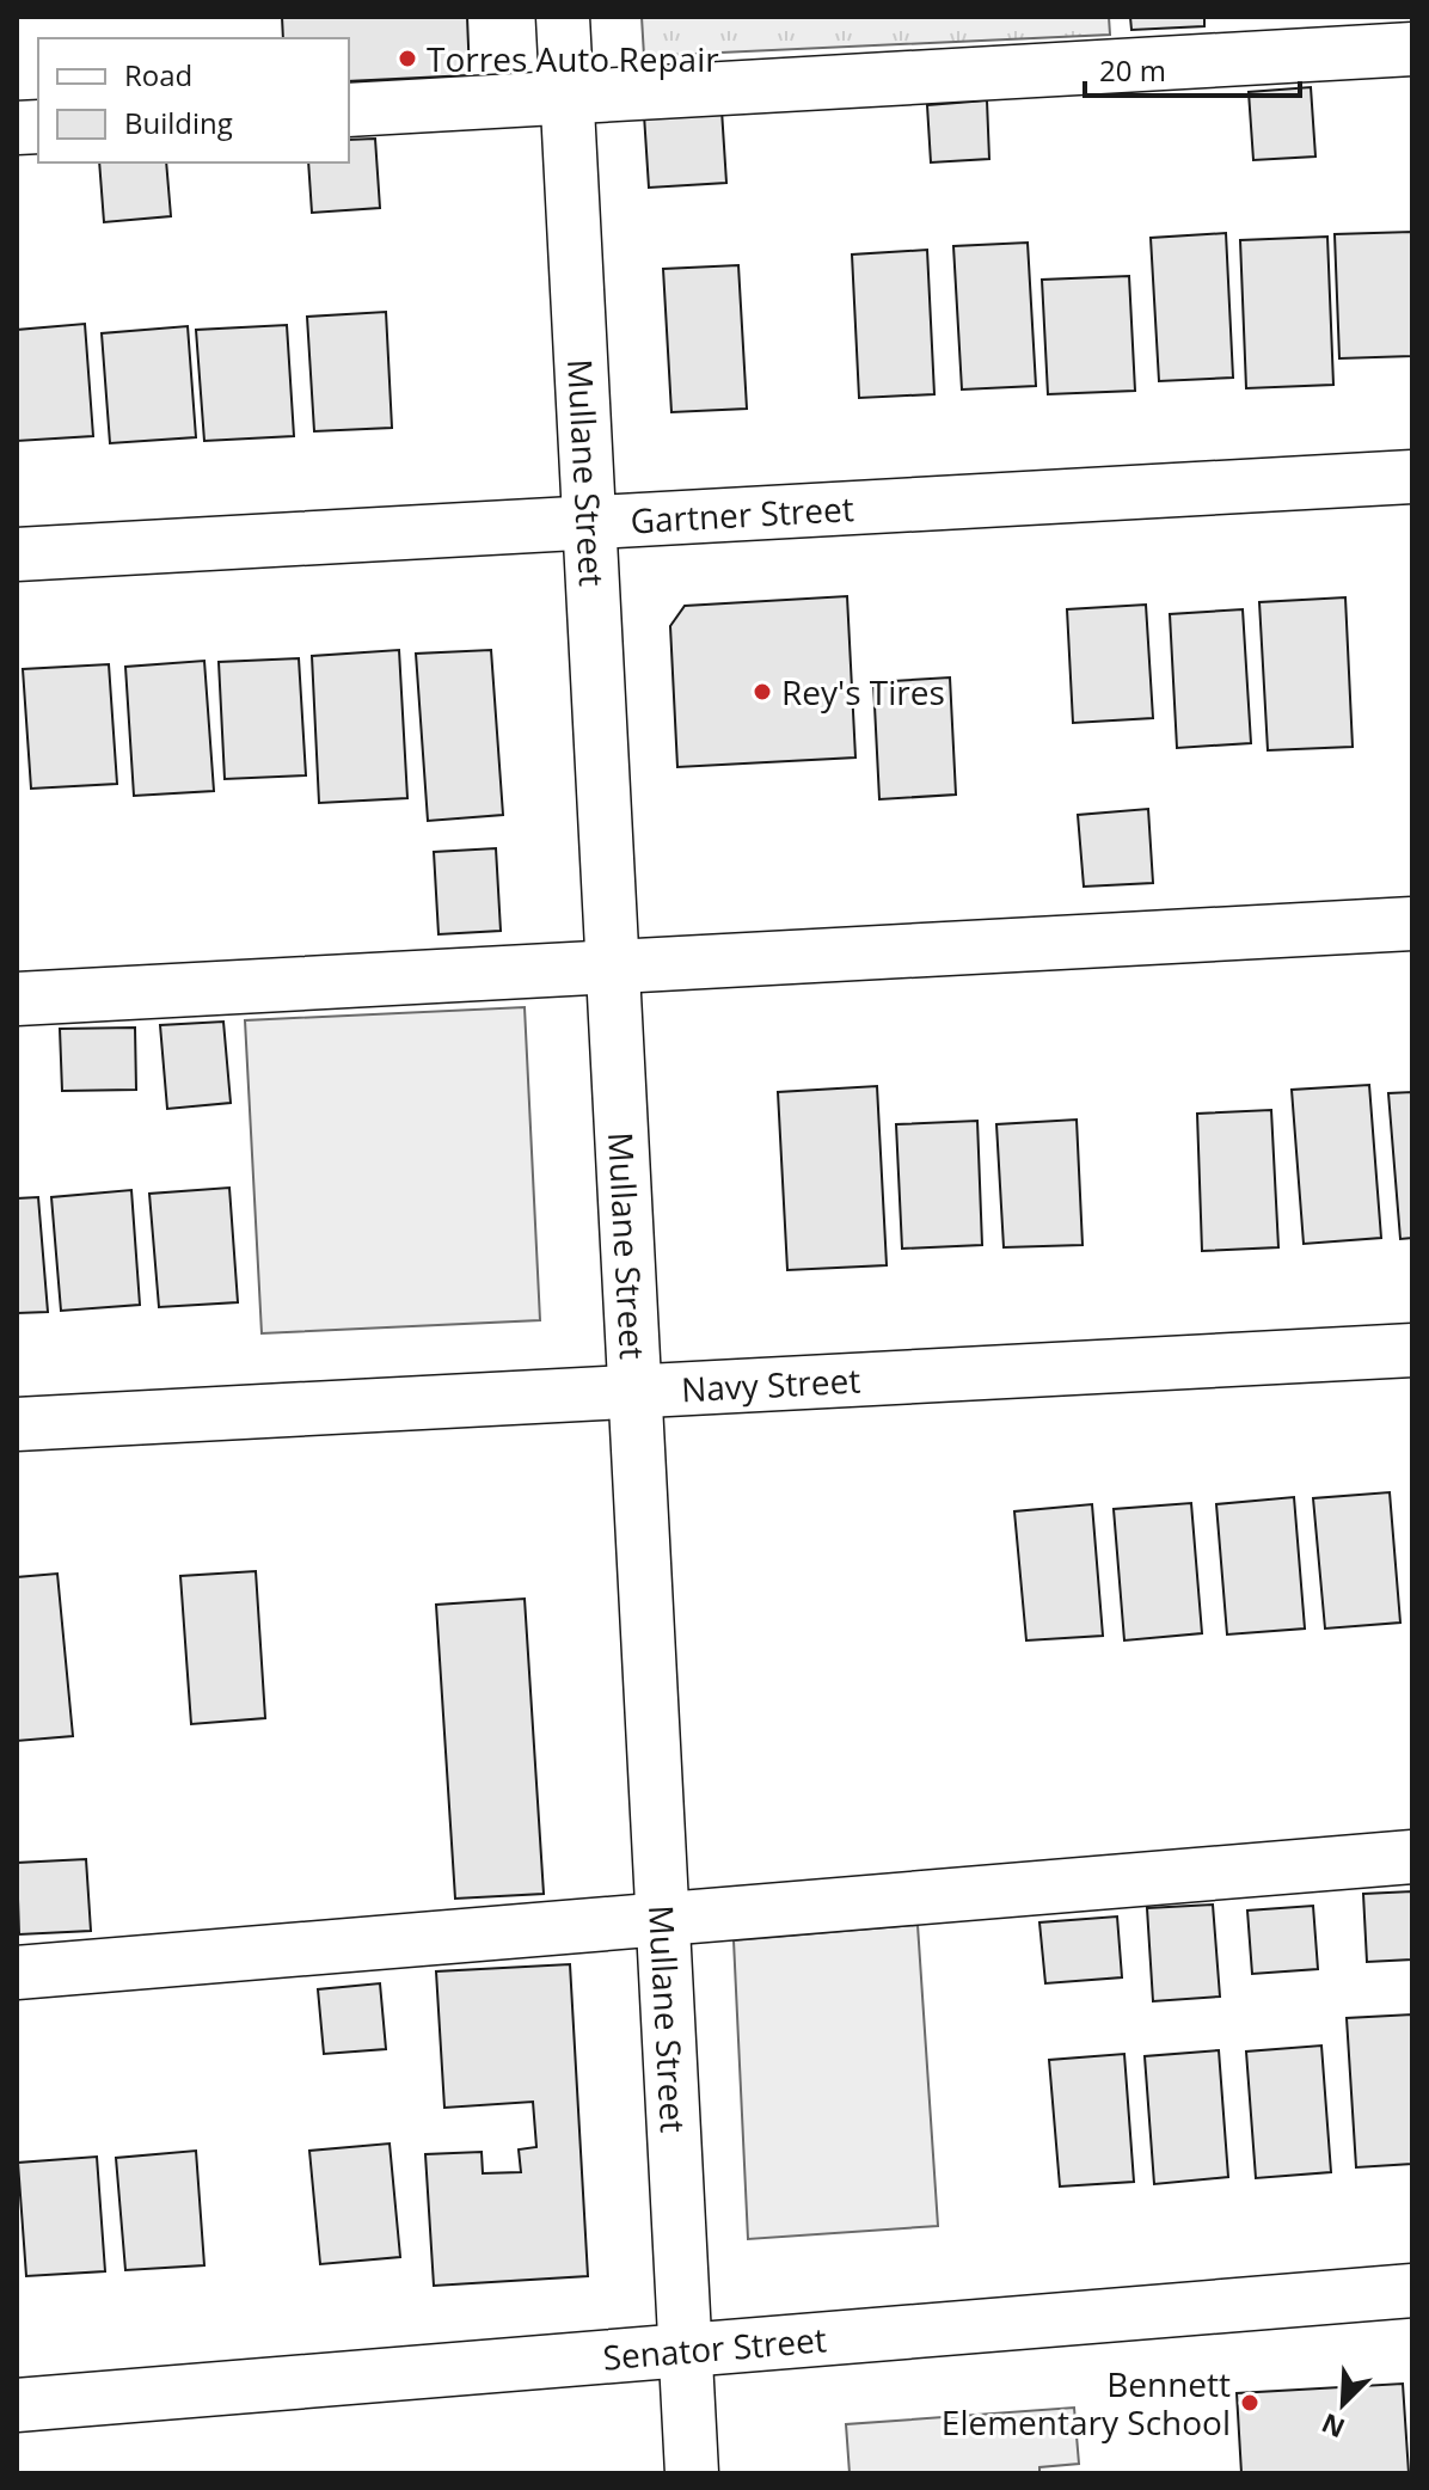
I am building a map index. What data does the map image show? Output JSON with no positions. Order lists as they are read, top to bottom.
{
  "streets": {
    "street": [
      "Mullane Street",
      "Gartner Street",
      "Navy Street",
      "Senator Street"
    ]
  },
  "crossings": [
    ["Mullane Street", "Gartner Street"],
    ["Mullane Street", "Navy Street"],
    ["Mullane Street", "Senator Street"]
  ],
  "places": ["Torres Auto Repair", "Rey's Tires", "Bennett Elementary School"],
  "legend": ["Road", "Building"],
  "scale_bar": "20 m",
  "north": "bottom left"
}
